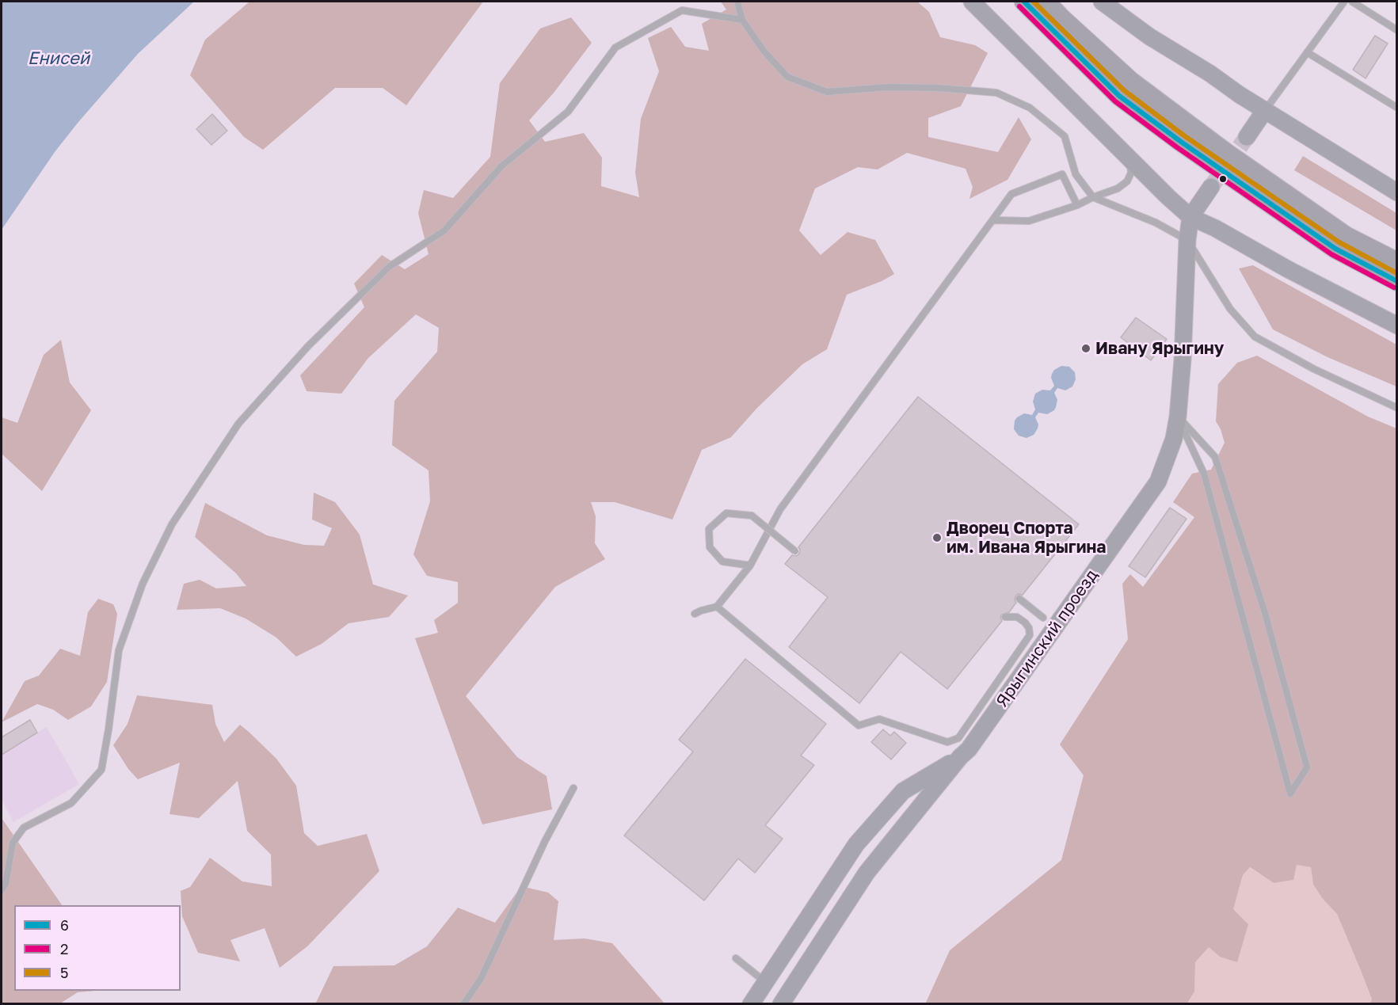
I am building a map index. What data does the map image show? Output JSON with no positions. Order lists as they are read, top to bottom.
{
  "streets": {
    "main road": ["Ярыгинский проезд"]
  },
  "water": ["Енисей"],
  "places": ["Ивану Ярыгину", "Дворец Спорта им. Ивана Ярыгина"],
  "lines": ["transit line 6", "transit line 5", "transit line 2"],
  "legend": ["6", "2", "5"]
}
